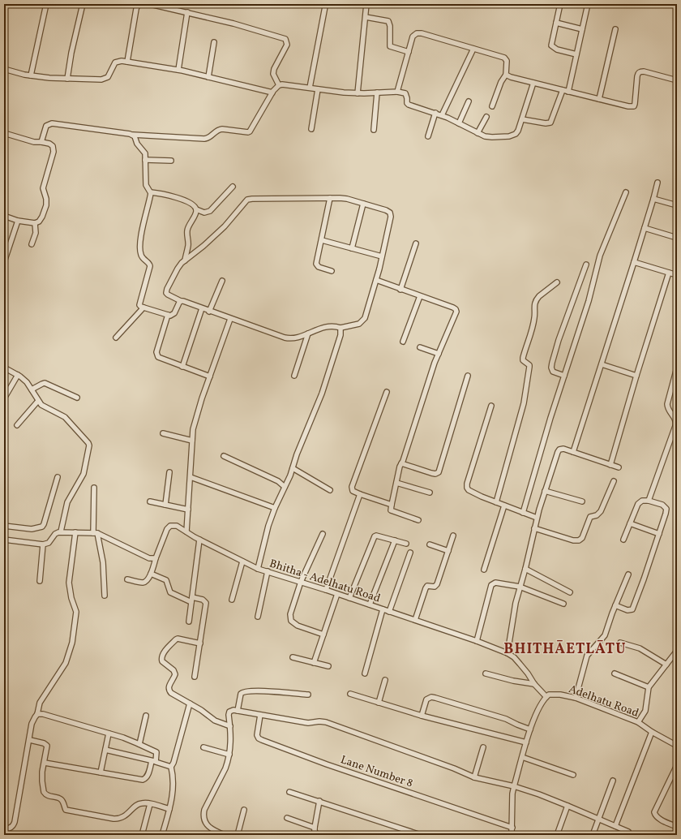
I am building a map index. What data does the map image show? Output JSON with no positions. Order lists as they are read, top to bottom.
{
  "streets": {
    "street": ["Bhitha - Adelhatu Road", "Adelhatu Road", "Lane Number 8"]
  },
  "crossings": [
    ["Bhitha - Adelhatu Road", "Adelhatu Road"]
  ],
  "districts": ["BHITHĀETLĀTU"]
}
